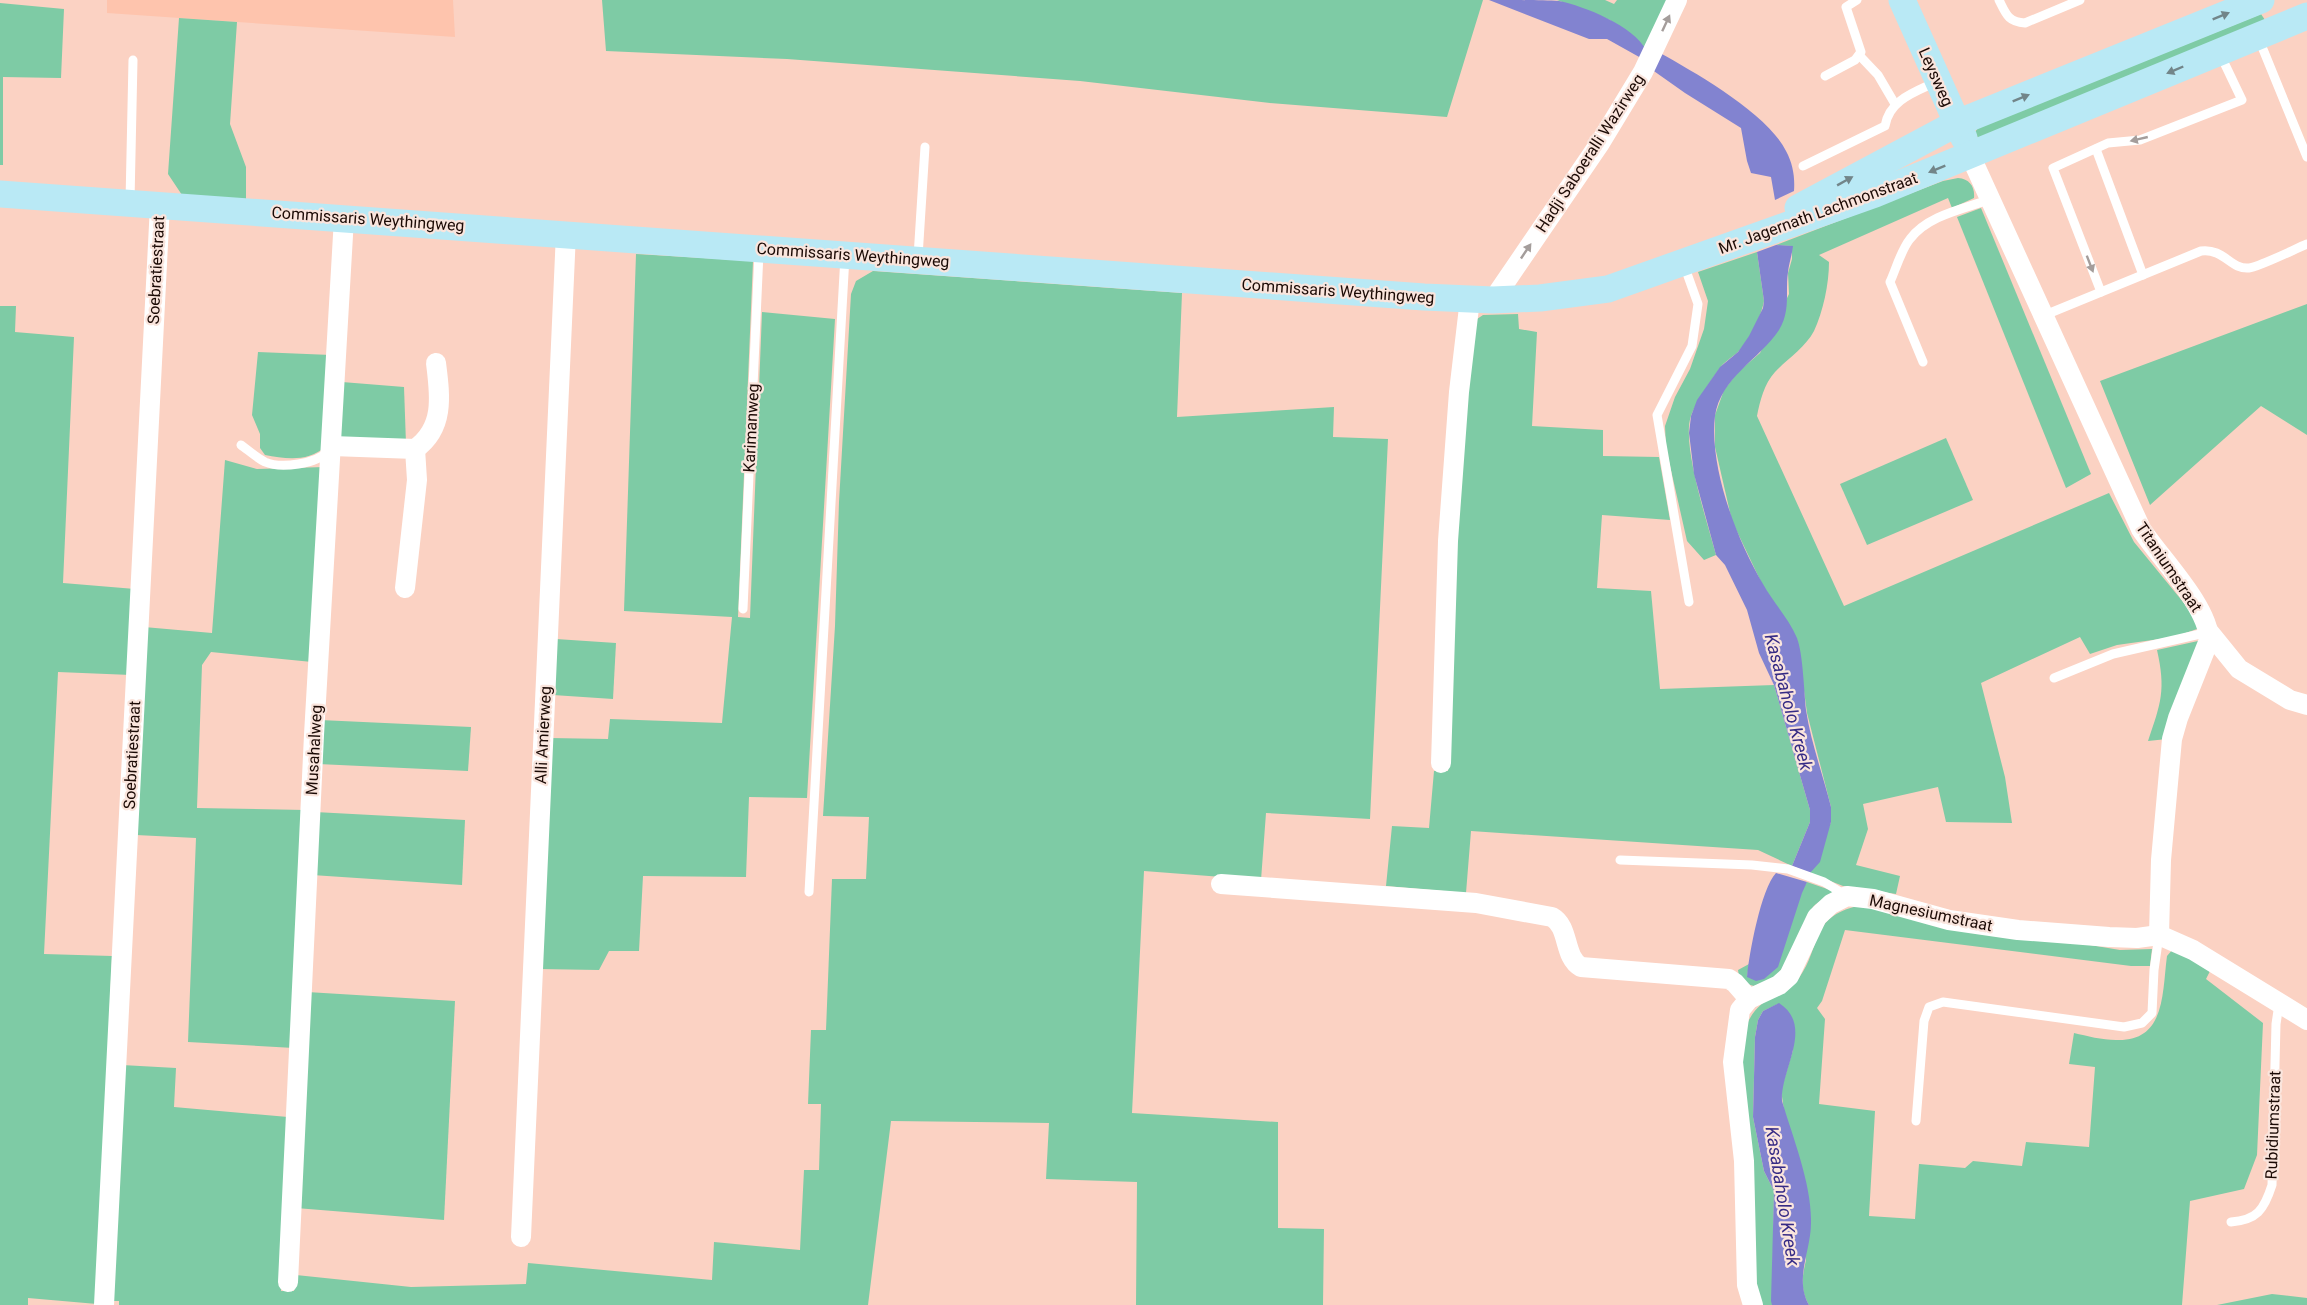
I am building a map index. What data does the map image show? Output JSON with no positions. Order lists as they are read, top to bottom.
{
  "streets": {
    "main road": ["Leysweg", "Mr. Jagernath Lachmonstraat", "Commissaris Weythingweg"],
    "street": [
      "Hadji Saboeralli Wazirweg",
      "Soebratiestraat",
      "Titaniumstraat",
      "Alli Amierweg",
      "Musahalweg",
      "Magnesiumstraat"
    ],
    "lane": ["Karimanweg", "Rubidiumstraat"]
  },
  "crossings": [
    ["Leysweg", "Mr. Jagernath Lachmonstraat"],
    ["Leysweg", "Titaniumstraat"],
    ["Hadji Saboeralli Wazirweg", "Commissaris Weythingweg"],
    ["Mr. Jagernath Lachmonstraat", "Commissaris Weythingweg"],
    ["Mr. Jagernath Lachmonstraat", "Titaniumstraat"],
    ["Commissaris Weythingweg", "Soebratiestraat"],
    ["Commissaris Weythingweg", "Karimanweg"],
    ["Commissaris Weythingweg", "Alli Amierweg"],
    ["Commissaris Weythingweg", "Musahalweg"],
    ["Titaniumstraat", "Magnesiumstraat"],
    ["Magnesiumstraat", "Rubidiumstraat"]
  ],
  "one_way": ["Hadji Saboeralli Wazirweg"],
  "water": ["Kasabaholo Kreek"]
}
